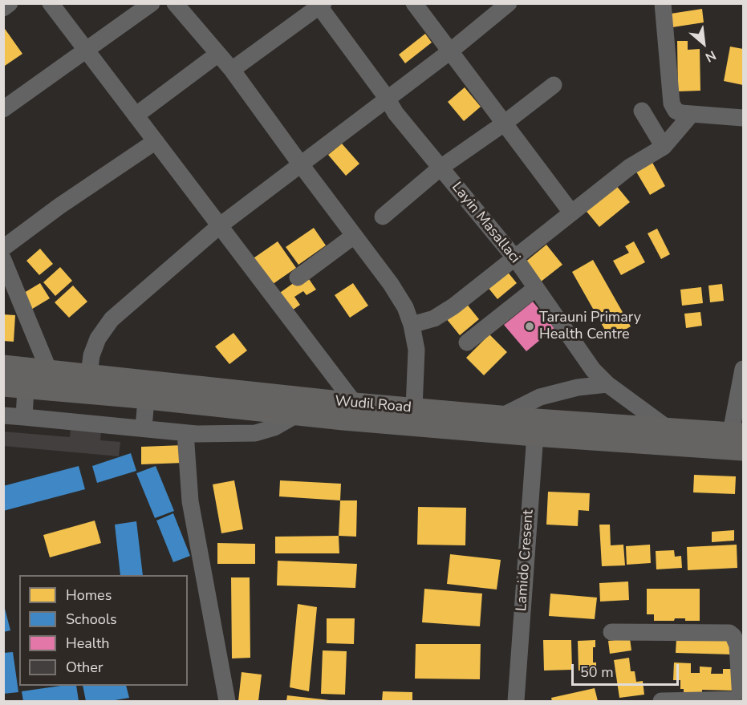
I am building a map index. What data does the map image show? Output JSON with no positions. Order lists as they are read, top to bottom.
{
  "streets": {
    "main road": ["Wudil Road"],
    "street": ["Layin Masallaci", "Lamido Cresent"]
  },
  "crossings": [
    ["Layin Masallaci", "Wudil Road"],
    ["Wudil Road", "Lamido Cresent"]
  ],
  "places": ["Tarauni Primary Health Centre"],
  "legend": [
    "Homes",
    "Schools",
    "Health",
    "Other"
  ],
  "scale_bar": "50 m",
  "north": "bottom right"
}
